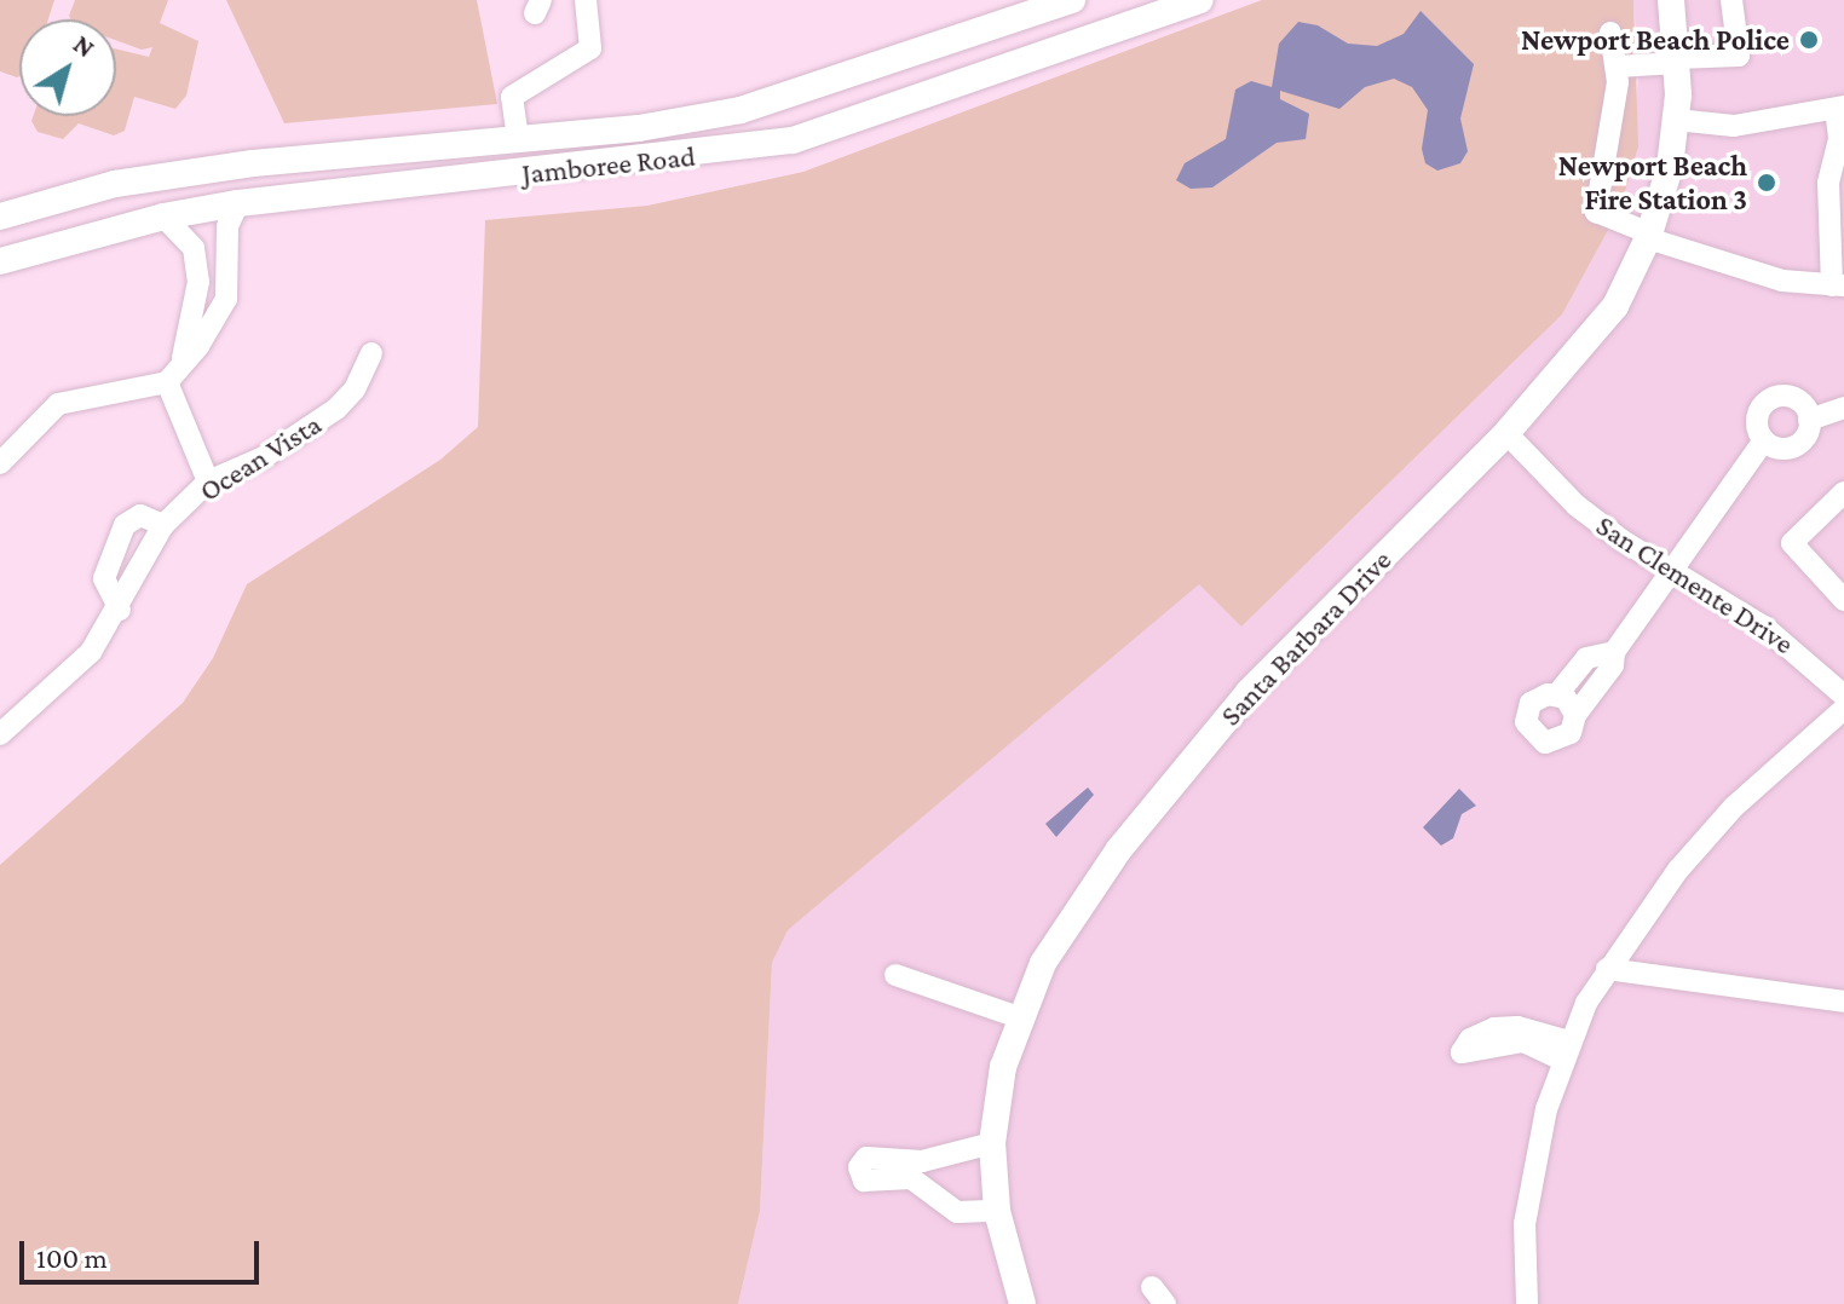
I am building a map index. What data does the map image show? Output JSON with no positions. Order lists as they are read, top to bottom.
{
  "streets": {
    "main road": ["Jamboree Road", "Santa Barbara Drive"],
    "street": ["Ocean Vista", "San Clemente Drive"]
  },
  "crossings": [
    ["San Clemente Drive", "Santa Barbara Drive"]
  ],
  "places": ["Newport Beach Police", "Newport Beach Fire Station 3"],
  "scale_bar": "100 m",
  "north": "top right"
}
